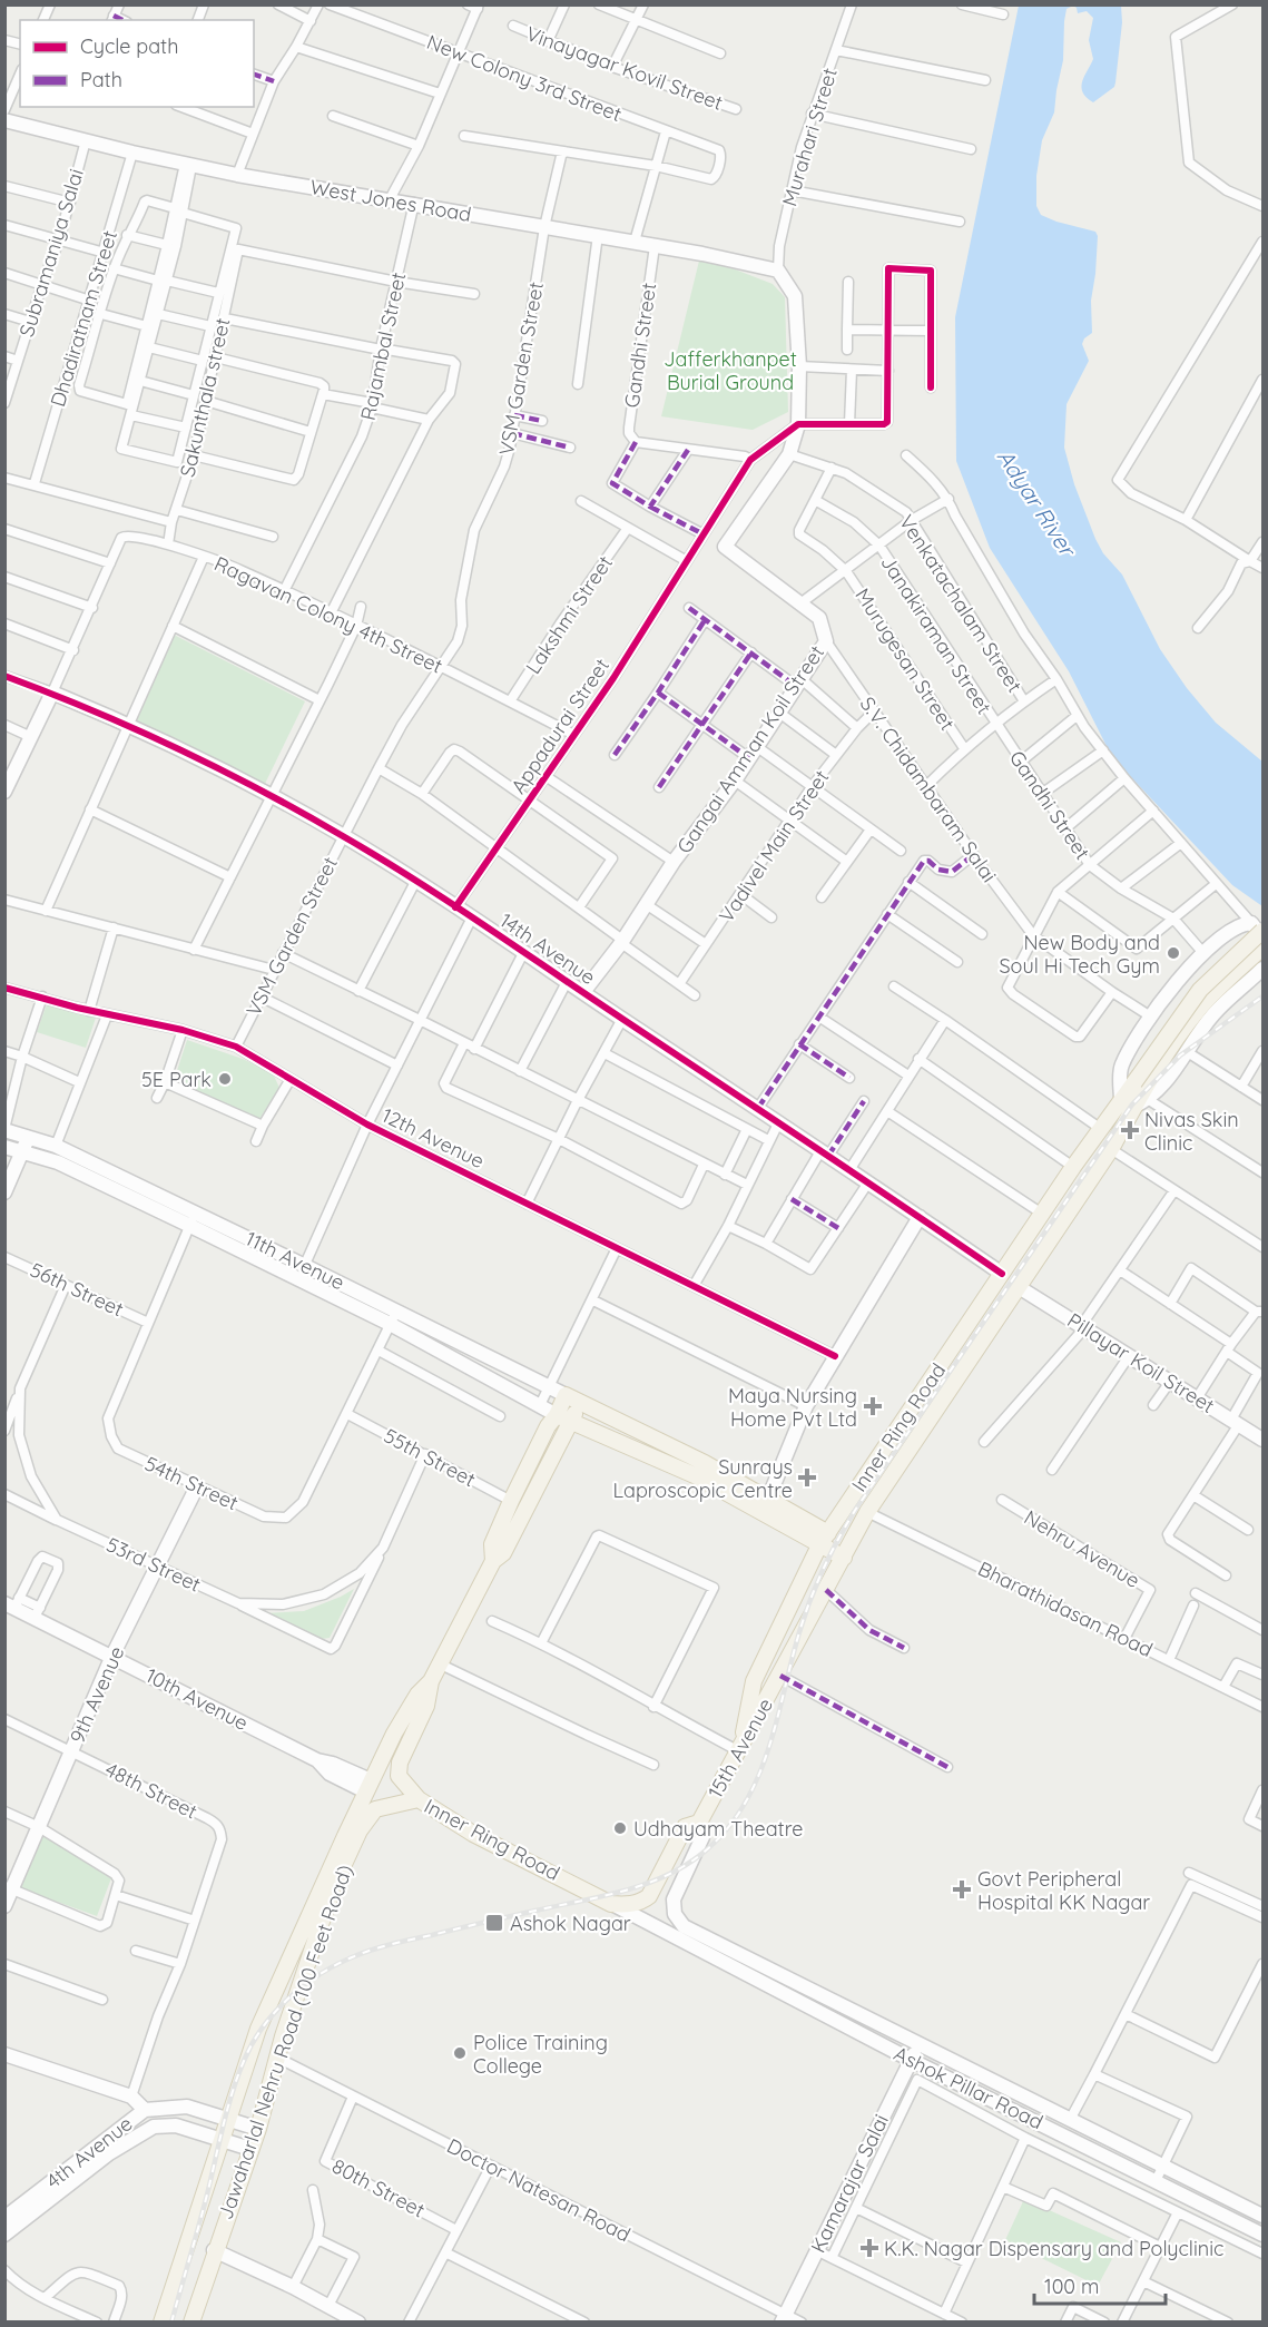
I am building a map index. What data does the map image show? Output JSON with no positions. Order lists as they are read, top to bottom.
{
  "streets": {
    "main road": ["Inner Ring Road", "15th Avenue", "Jawaharlal Nehru Road (100 Feet Road)"],
    "street": [
      "Vinayagar Kovil Street",
      "New Colony 3rd Street",
      "Murahari Street",
      "West Jones Road",
      "Subramaniya Salai",
      "Dhadiratnam Street",
      "Gandhi Street",
      "Rajambal Street",
      "VSM Garden Street",
      "Sakunthala street",
      "Venkatachalam Street",
      "Ragavan Colony 4th Street",
      "Lakshmi Street",
      "Janakiraman Street",
      "Murugesan Street",
      "Appadurai Street",
      "Gangai Amman Koil Street",
      "S.V. Chidambaram Salai",
      "Vadivel Main Street",
      "14th Avenue",
      "12th Avenue",
      "11th Avenue",
      "56th Street",
      "Pillayar Koil Street",
      "55th Street",
      "54th Street",
      "Nehru Avenue",
      "53rd Street",
      "Bharathidasan Road",
      "9th Avenue",
      "10th Avenue",
      "48th Street",
      "Ashok Pillar Road",
      "4th Avenue",
      "Kamarajar Salai",
      "80th Street",
      "Doctor Natesan Road"
    ]
  },
  "crossings": [
    ["Murahari Street", "West Jones Road"],
    ["Murahari Street", "Gangai Amman Koil Street"],
    ["West Jones Road", "Subramaniya Salai"],
    ["West Jones Road", "Dhadiratnam Street"],
    ["West Jones Road", "Gandhi Street"],
    ["West Jones Road", "Rajambal Street"],
    ["West Jones Road", "VSM Garden Street"],
    ["West Jones Road", "Gangai Amman Koil Street"],
    ["Gandhi Street", "Janakiraman Street"],
    ["Rajambal Street", "Sakunthala street"],
    ["Rajambal Street", "Ragavan Colony 4th Street"],
    ["VSM Garden Street", "Ragavan Colony 4th Street"],
    ["VSM Garden Street", "14th Avenue"],
    ["VSM Garden Street", "12th Avenue"],
    ["Sakunthala street", "Ragavan Colony 4th Street"],
    ["Venkatachalam Street", "Gangai Amman Koil Street"],
    ["Ragavan Colony 4th Street", "Lakshmi Street"],
    ["Ragavan Colony 4th Street", "Appadurai Street"],
    ["Ragavan Colony 4th Street", "14th Avenue"],
    ["Janakiraman Street", "Murugesan Street"],
    ["Appadurai Street", "14th Avenue"],
    ["Gangai Amman Koil Street", "S.V. Chidambaram Salai"],
    ["Gangai Amman Koil Street", "14th Avenue"],
    ["S.V. Chidambaram Salai", "Vadivel Main Street"],
    ["14th Avenue", "Inner Ring Road"],
    ["11th Avenue", "Inner Ring Road"],
    ["11th Avenue", "54th Street"],
    ["56th Street", "54th Street"],
    ["Pillayar Koil Street", "Inner Ring Road"],
    ["Inner Ring Road", "55th Street"],
    ["Inner Ring Road", "Bharathidasan Road"],
    ["Inner Ring Road", "15th Avenue"],
    ["Inner Ring Road", "Jawaharlal Nehru Road (100 Feet Road)"],
    ["Inner Ring Road", "Ashok Pillar Road"],
    ["55th Street", "54th Street"],
    ["55th Street", "53rd Street"],
    ["54th Street", "9th Avenue"],
    ["Nehru Avenue", "Bharathidasan Road"],
    ["53rd Street", "9th Avenue"],
    ["9th Avenue", "10th Avenue"],
    ["9th Avenue", "48th Street"],
    ["10th Avenue", "Jawaharlal Nehru Road (100 Feet Road)"],
    ["15th Avenue", "Ashok Pillar Road"],
    ["Jawaharlal Nehru Road (100 Feet Road)", "4th Avenue"],
    ["Jawaharlal Nehru Road (100 Feet Road)", "Doctor Natesan Road"],
    ["Ashok Pillar Road", "Kamarajar Salai"],
    ["Kamarajar Salai", "Doctor Natesan Road"],
    ["80th Street", "Doctor Natesan Road"]
  ],
  "water": ["Adyar River"],
  "parks": ["Jafferkhanpet Burial Ground"],
  "places": {
    "other": [
      "New Body and Soul Hi Tech Gym",
      "5E Park",
      "Udhayam Theatre",
      "Police Training College"
    ],
    "health": [
      "Nivas Skin Clinic",
      "Maya Nursing Home Pvt Ltd",
      "Sunrays Laproscopic Centre",
      "Govt Peripheral Hospital KK Nagar",
      "K.K. Nagar Dispensary and Polyclinic"
    ],
    "transit": ["Ashok Nagar"]
  },
  "legend": ["Cycle path", "Path"],
  "scale_bar": "100 m"
}
